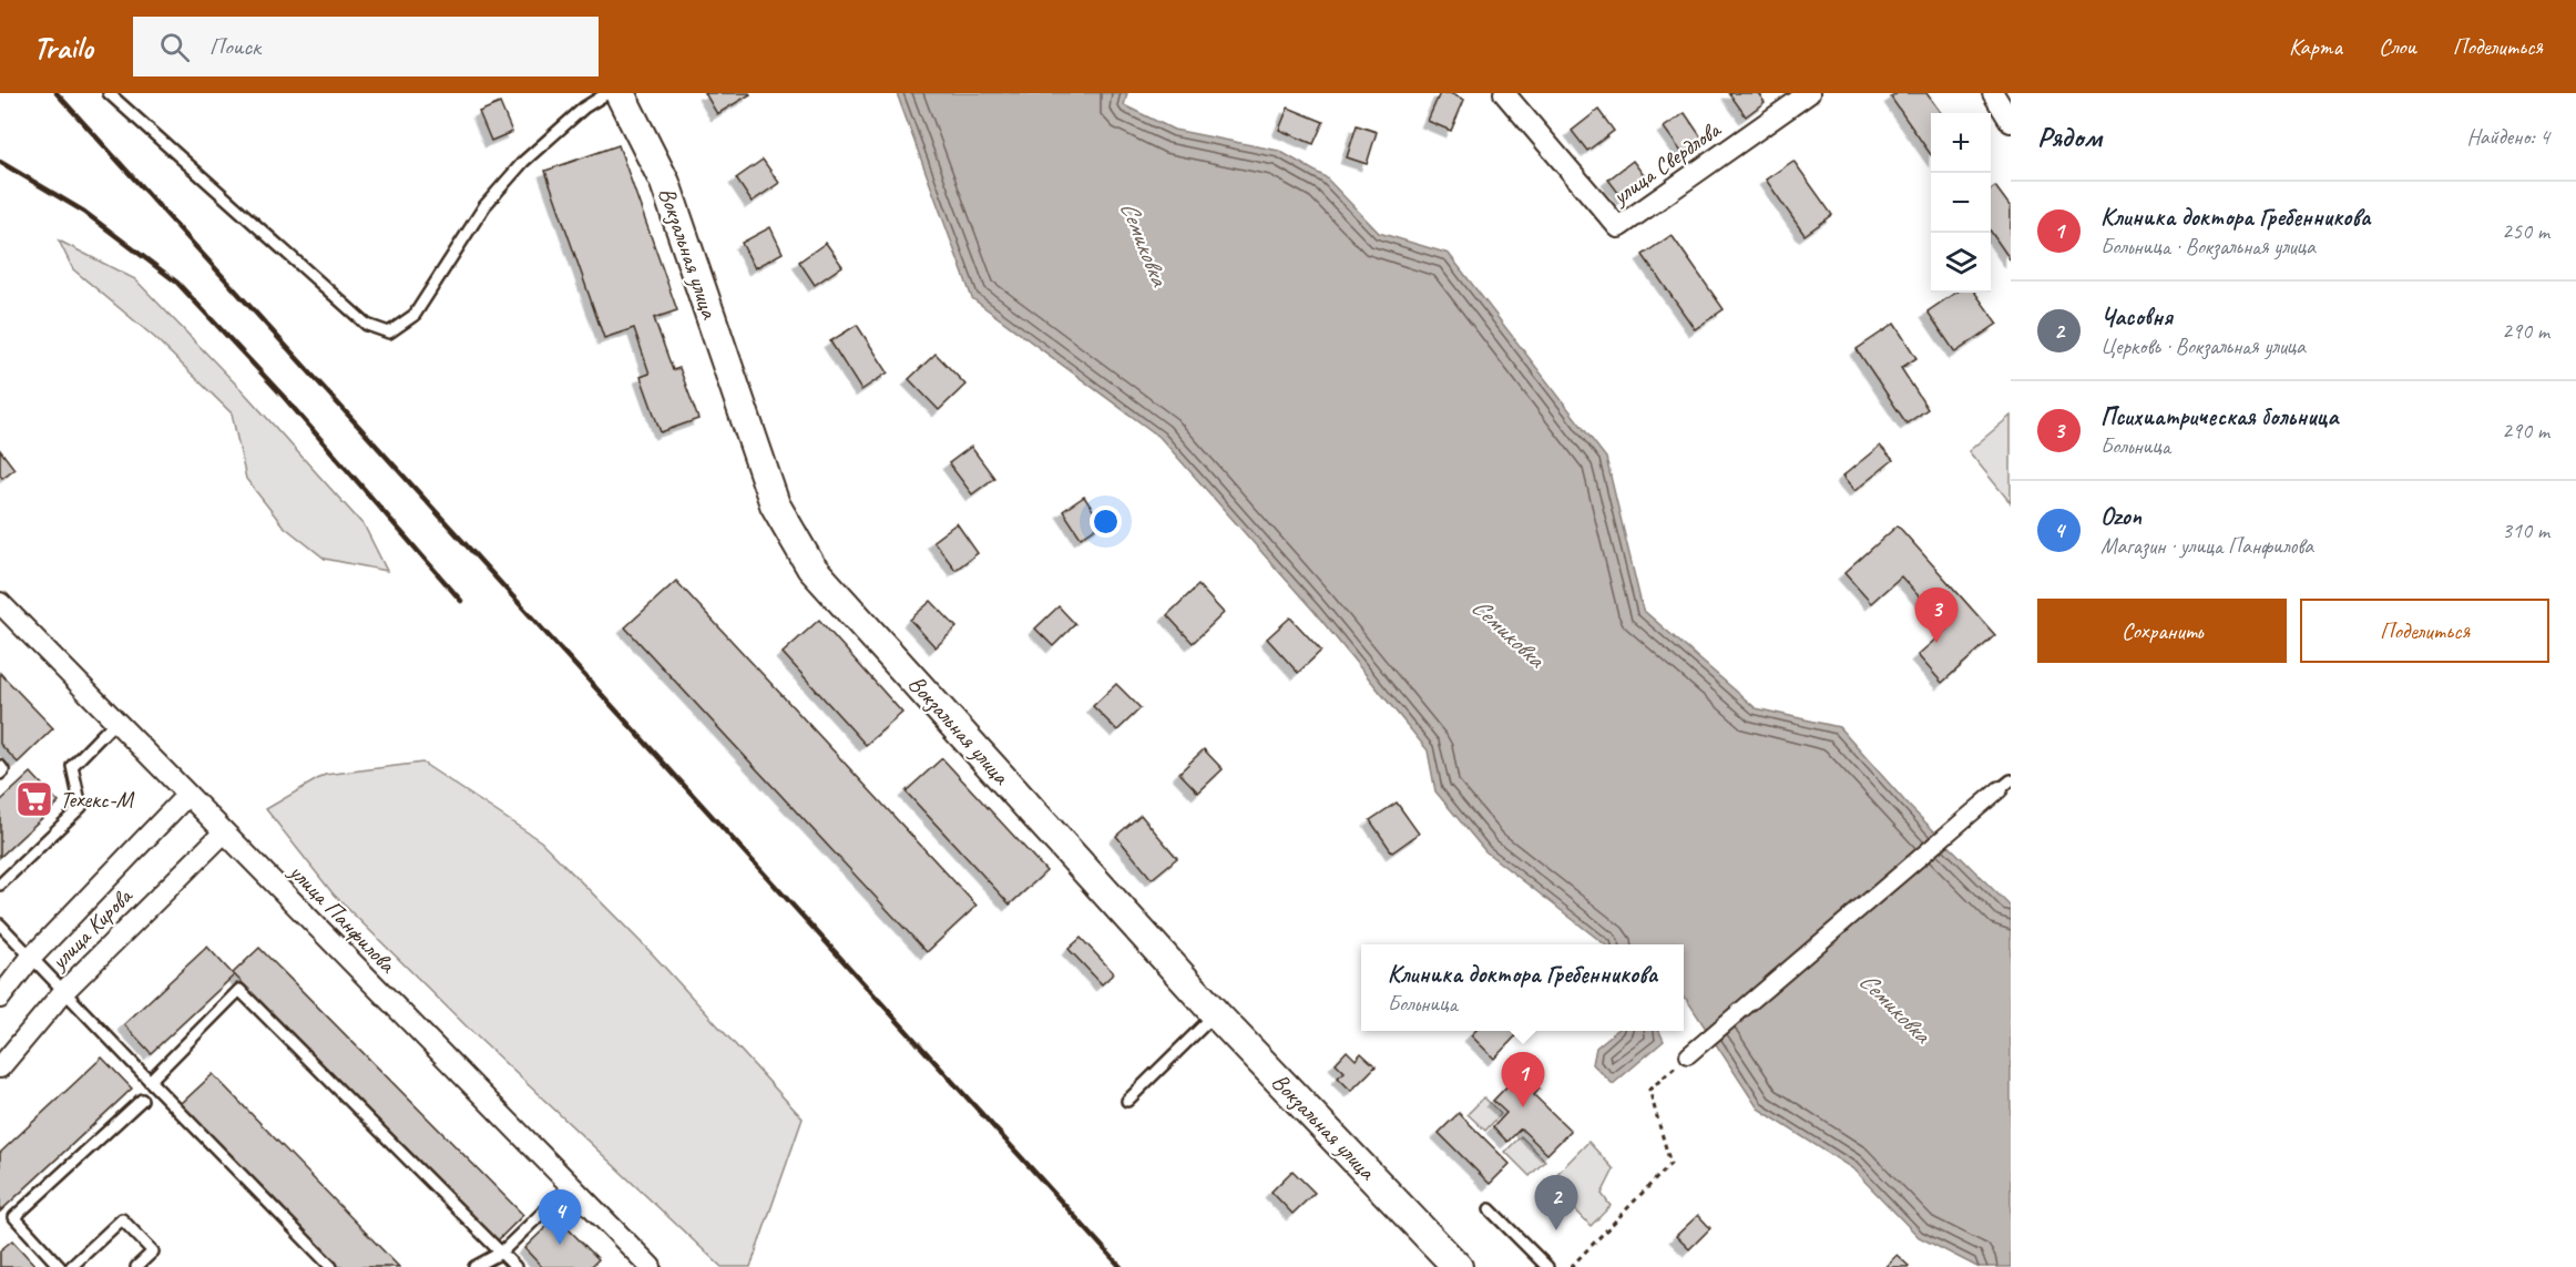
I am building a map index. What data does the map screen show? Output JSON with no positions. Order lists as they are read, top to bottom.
{
  "streets": {
    "main road": ["Вокзальная улица"],
    "street": ["улица Свердлова", "улица Панфилова", "улица Кирова"]
  },
  "crossings": [
    ["улица Панфилова", "улица Кирова"]
  ],
  "water": ["Семиковка"],
  "places": {
    "supermarket": ["Техекс-М"]
  },
  "page": {
    "header": "Trailo",
    "search": "Поиск",
    "nav": ["Карта", "Слои", "Поделиться"],
    "heading": ["Рядом", "Найдено: 4"],
    "map_buttons": ["+", "−"],
    "list": [
      {
        "mark": "1",
        "name": "Клиника доктора Гребенникова",
        "note": "Больница · Вокзальная улица",
        "value": "250 m"
      },
      {
        "mark": "2",
        "name": "Часовня",
        "note": "Церковь · Вокзальная улица",
        "value": "290 m"
      },
      {
        "mark": "3",
        "name": "Психиатрическая больница",
        "note": "Больница",
        "value": "290 m"
      },
      {
        "mark": "4",
        "name": "Ozon",
        "note": "Магазин · улица Панфилова",
        "value": "310 m"
      }
    ],
    "buttons": ["Сохранить", "Поделиться"],
    "pins": [
      "3",
      "1",
      "2",
      "4"
    ],
    "popup": ["Клиника доктора Гребенникова", "Больница"]
  }
}
